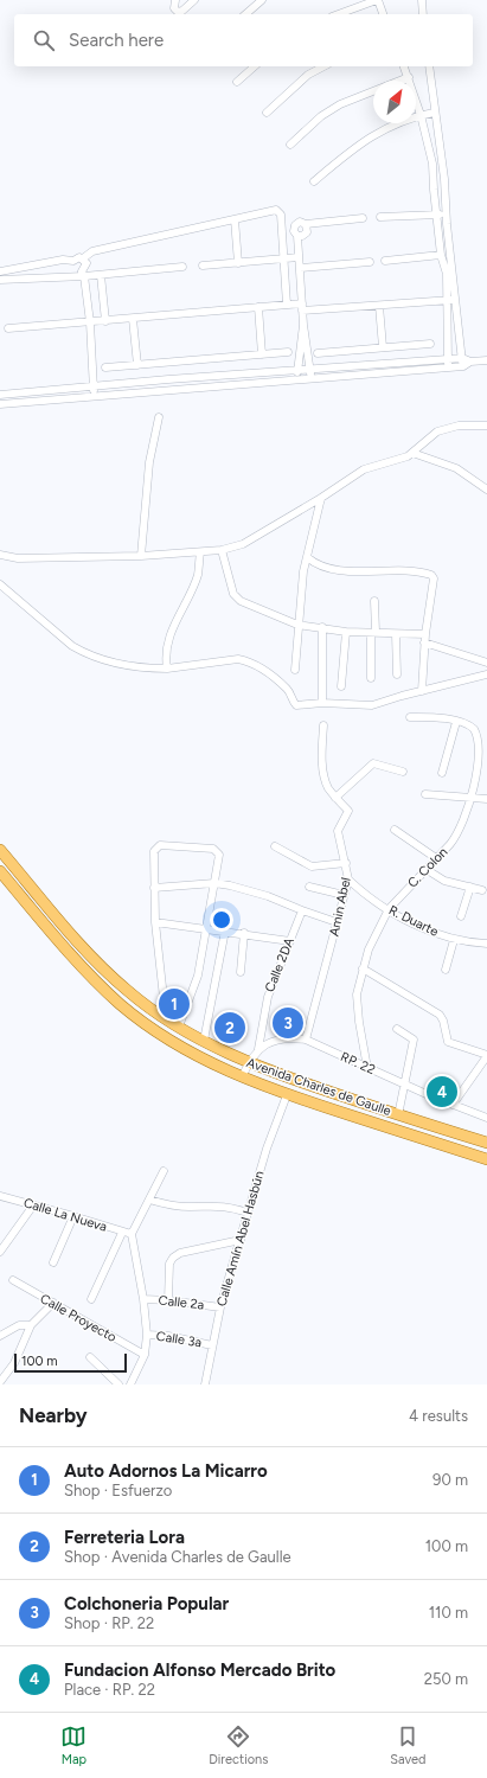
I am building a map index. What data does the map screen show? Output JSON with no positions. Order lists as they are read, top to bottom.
{
  "streets": {
    "main road": ["Avenida Charles de Gaulle"],
    "street": [
      "C. Colon",
      "Amin Abel",
      "R. Duarte",
      "Calle 2DA",
      "RP. 22",
      "Calle La Nueva",
      "Calle Amín Abel Hasbún",
      "Calle 2a",
      "Calle Proyecto",
      "Calle 3a"
    ]
  },
  "crossings": [
    ["C. Colon", "R. Duarte"],
    ["C. Colon", "RP. 22"],
    ["Amin Abel", "R. Duarte"],
    ["Amin Abel", "RP. 22"],
    ["Calle 2DA", "RP. 22"],
    ["Avenida Charles de Gaulle", "Calle Amín Abel Hasbún"],
    ["Calle Amín Abel Hasbún", "Calle 2a"],
    ["Calle Amín Abel Hasbún", "Calle 3a"]
  ],
  "scale_bar": "100 m",
  "north": "top right",
  "page": {
    "search": "Search here",
    "pins": [
      "1",
      "3",
      "2",
      "4"
    ],
    "scale": "100 m",
    "heading": ["Nearby", "4 results"],
    "list": [
      {
        "mark": "1",
        "name": "Auto Adornos La Micarro",
        "note": "Shop · Esfuerzo",
        "value": "90 m"
      },
      {
        "mark": "2",
        "name": "Ferreteria Lora",
        "note": "Shop · Avenida Charles de Gaulle",
        "value": "100 m"
      },
      {
        "mark": "3",
        "name": "Colchoneria Popular",
        "note": "Shop · RP. 22",
        "value": "110 m"
      },
      {
        "mark": "4",
        "name": "Fundacion Alfonso Mercado Brito",
        "note": "Place · RP. 22",
        "value": "250 m"
      }
    ],
    "nav": ["Map", "Directions", "Saved"]
  }
}
